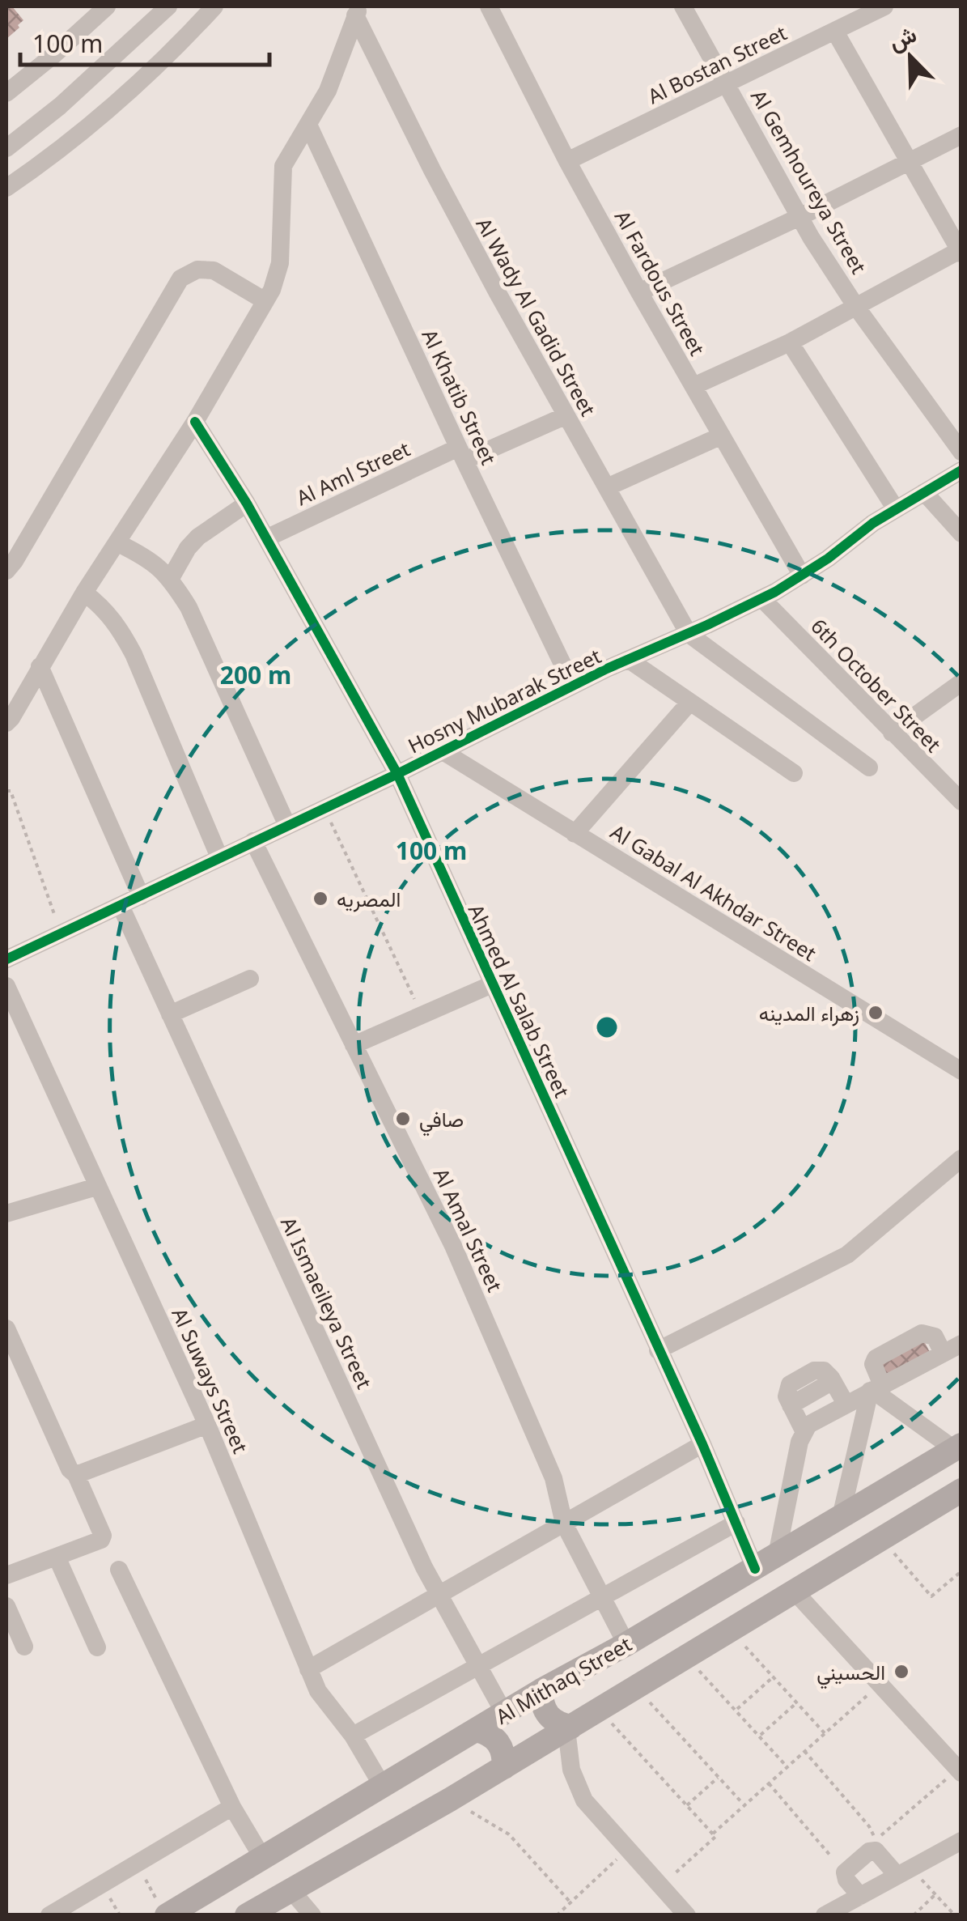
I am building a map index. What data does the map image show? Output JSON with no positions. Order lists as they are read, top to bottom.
{
  "streets": {
    "main road": ["Al Mithaq Street"],
    "street": [
      "Al Bostan Street",
      "Al Gemhoureya Street",
      "Al Fardous Street",
      "Al Wady Al Gadid Street",
      "Al Khatib Street",
      "Al Aml Street",
      "6th October Street",
      "Hosny Mubarak Street",
      "Al Gabal Al Akhdar Street",
      "Ahmed Al Salab Street",
      "Al Amal Street",
      "Al Ismaeileya Street",
      "Al Suways Street"
    ]
  },
  "crossings": [
    ["Al Bostan Street", "Al Gemhoureya Street"],
    ["Al Bostan Street", "Al Fardous Street"],
    ["Al Fardous Street", "Hosny Mubarak Street"],
    ["Al Wady Al Gadid Street", "Al Aml Street"],
    ["Al Wady Al Gadid Street", "Hosny Mubarak Street"],
    ["Al Khatib Street", "Al Aml Street"],
    ["Al Khatib Street", "Hosny Mubarak Street"],
    ["Al Aml Street", "Ahmed Al Salab Street"],
    ["6th October Street", "Hosny Mubarak Street"],
    ["Hosny Mubarak Street", "Al Gabal Al Akhdar Street"],
    ["Hosny Mubarak Street", "Ahmed Al Salab Street"],
    ["Hosny Mubarak Street", "Al Amal Street"],
    ["Hosny Mubarak Street", "Al Ismaeileya Street"],
    ["Ahmed Al Salab Street", "Al Mithaq Street"],
    ["Al Amal Street", "Al Mithaq Street"],
    ["Al Ismaeileya Street", "Al Mithaq Street"],
    ["Al Suways Street", "Al Mithaq Street"]
  ],
  "places": [
    "المصريه",
    "زهراء المدينه",
    "صافي",
    "الحسيني"
  ],
  "scale_bar": "100 m",
  "north": "top left",
  "rings": ["200 m", "100 m"]
}
